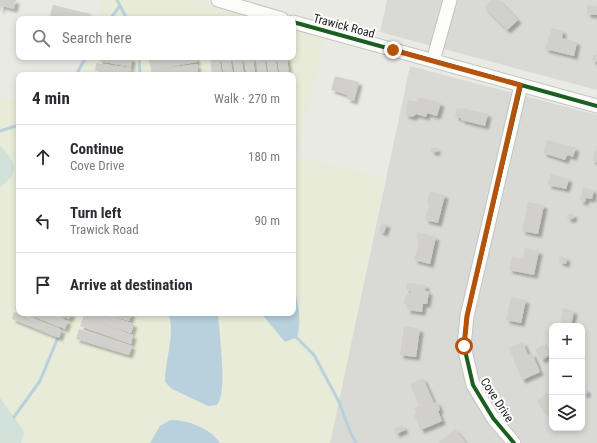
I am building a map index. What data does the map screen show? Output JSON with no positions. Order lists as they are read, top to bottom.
{
  "streets": {
    "street": ["Trawick Road", "Cove Drive"]
  },
  "crossings": [
    ["Trawick Road", "Cove Drive"]
  ],
  "page": {
    "search": "Search here",
    "heading": ["4 min", "Walk · 270 m"],
    "list": [
      ["Continue", "Cove Drive", "180 m"],
      ["Turn left", "Trawick Road", "90 m"],
      "Arrive at destination"
    ],
    "map_buttons": ["+", "−"]
  }
}
